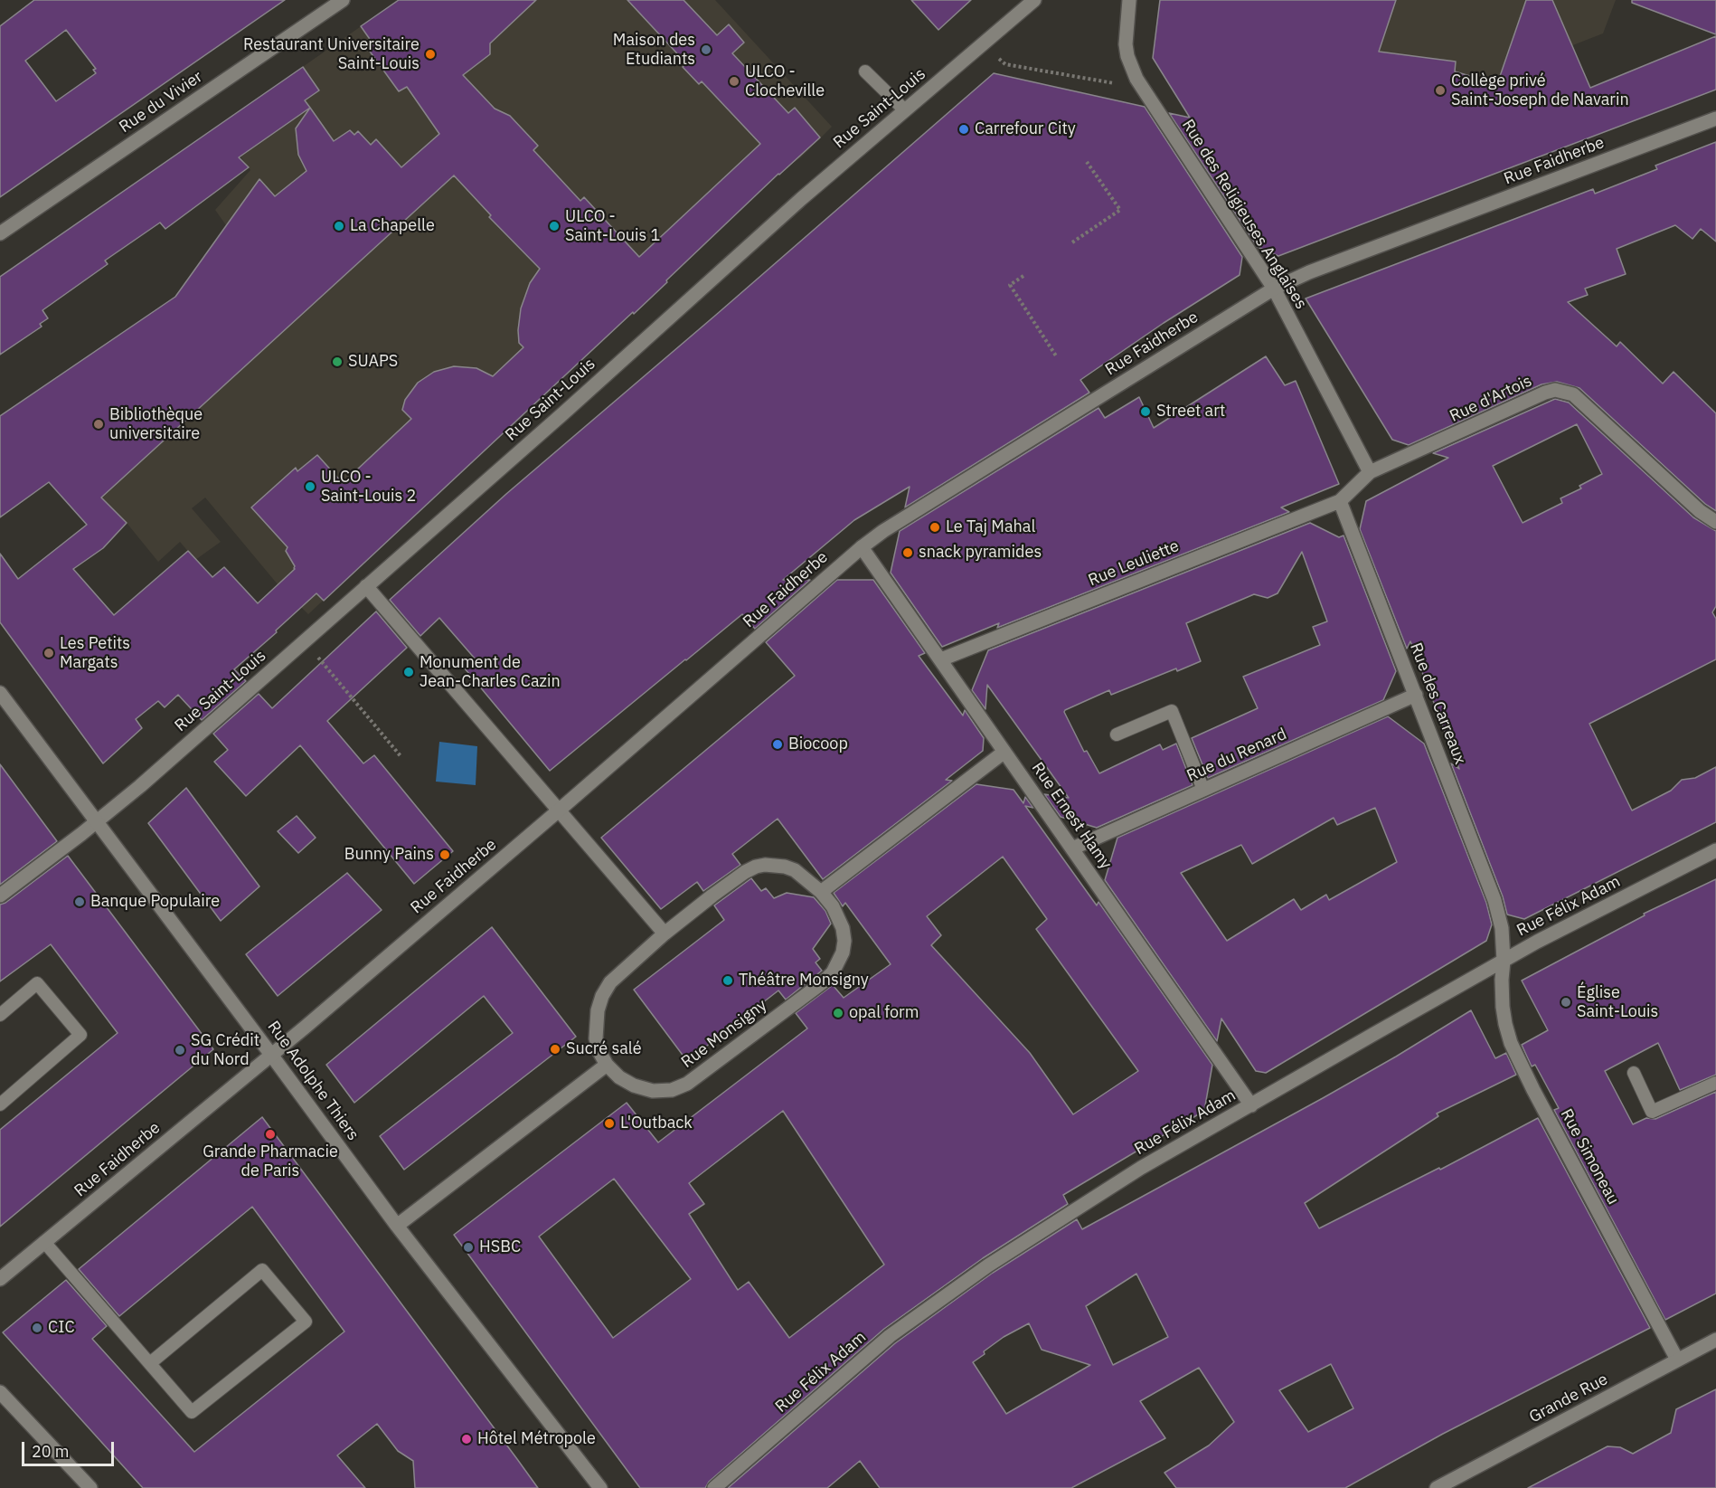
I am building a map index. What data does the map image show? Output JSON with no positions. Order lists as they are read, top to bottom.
{
  "streets": {
    "street": [
      "Rue du Vivier",
      "Rue Saint-Louis",
      "Rue Faidherbe",
      "Rue des Religieuses Anglaises",
      "Rue d'Artois",
      "Rue Leuliette",
      "Rue des Carreaux",
      "Rue du Renard",
      "Rue Ernest Hamy",
      "Rue Félix Adam",
      "Rue Monsigny",
      "Rue Adolphe Thiers",
      "Rue Simoneau",
      "Grande Rue"
    ]
  },
  "crossings": [
    ["Rue Saint-Louis", "Rue Adolphe Thiers"],
    ["Rue Faidherbe", "Rue des Religieuses Anglaises"],
    ["Rue Faidherbe", "Rue Ernest Hamy"],
    ["Rue Faidherbe", "Rue Adolphe Thiers"],
    ["Rue des Religieuses Anglaises", "Rue d'Artois"],
    ["Rue Leuliette", "Rue des Carreaux"],
    ["Rue Leuliette", "Rue Ernest Hamy"],
    ["Rue des Carreaux", "Rue du Renard"],
    ["Rue des Carreaux", "Rue Félix Adam"],
    ["Rue des Carreaux", "Rue Simoneau"],
    ["Rue du Renard", "Rue Ernest Hamy"],
    ["Rue Ernest Hamy", "Rue Félix Adam"],
    ["Rue Félix Adam", "Rue Simoneau"],
    ["Rue Simoneau", "Grande Rue"]
  ],
  "places": [
    "Maison des Etudiants",
    "Restaurant Universitaire Saint-Louis",
    "ULCO - Clocheville",
    "Collège privé Saint-Joseph de Navarin",
    "Carrefour City",
    "La Chapelle",
    "ULCO - Saint-Louis 1",
    "SUAPS",
    "Street art",
    "Bibliothèque universitaire",
    "ULCO - Saint-Louis 2",
    "Le Taj Mahal",
    "snack pyramides",
    "Les Petits Margats",
    "Monument de Jean-Charles Cazin",
    "Biocoop",
    "Bunny Pains",
    "Banque Populaire",
    "Théâtre Monsigny",
    "Église Saint-Louis",
    "opal form",
    "Sucré salé",
    "SG Crédit du Nord",
    "L'Outback",
    "Grande Pharmacie de Paris",
    "HSBC",
    "CIC",
    "Hôtel Métropole"
  ],
  "scale_bar": "20 m"
}
